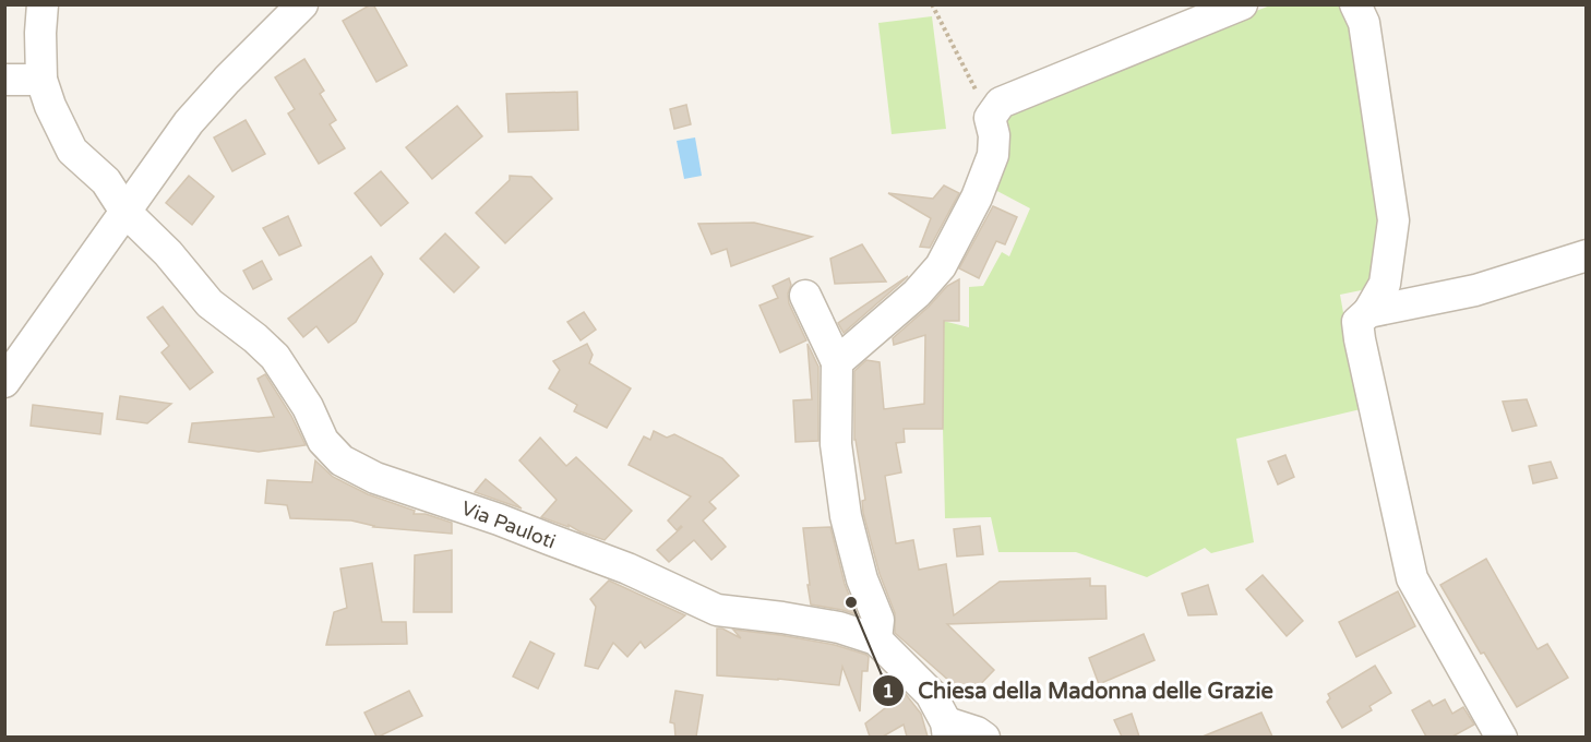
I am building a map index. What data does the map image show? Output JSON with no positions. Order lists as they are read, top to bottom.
{
  "streets": {
    "street": ["Via Pauloti"]
  },
  "places": ["Chiesa della Madonna delle Grazie"]
}
